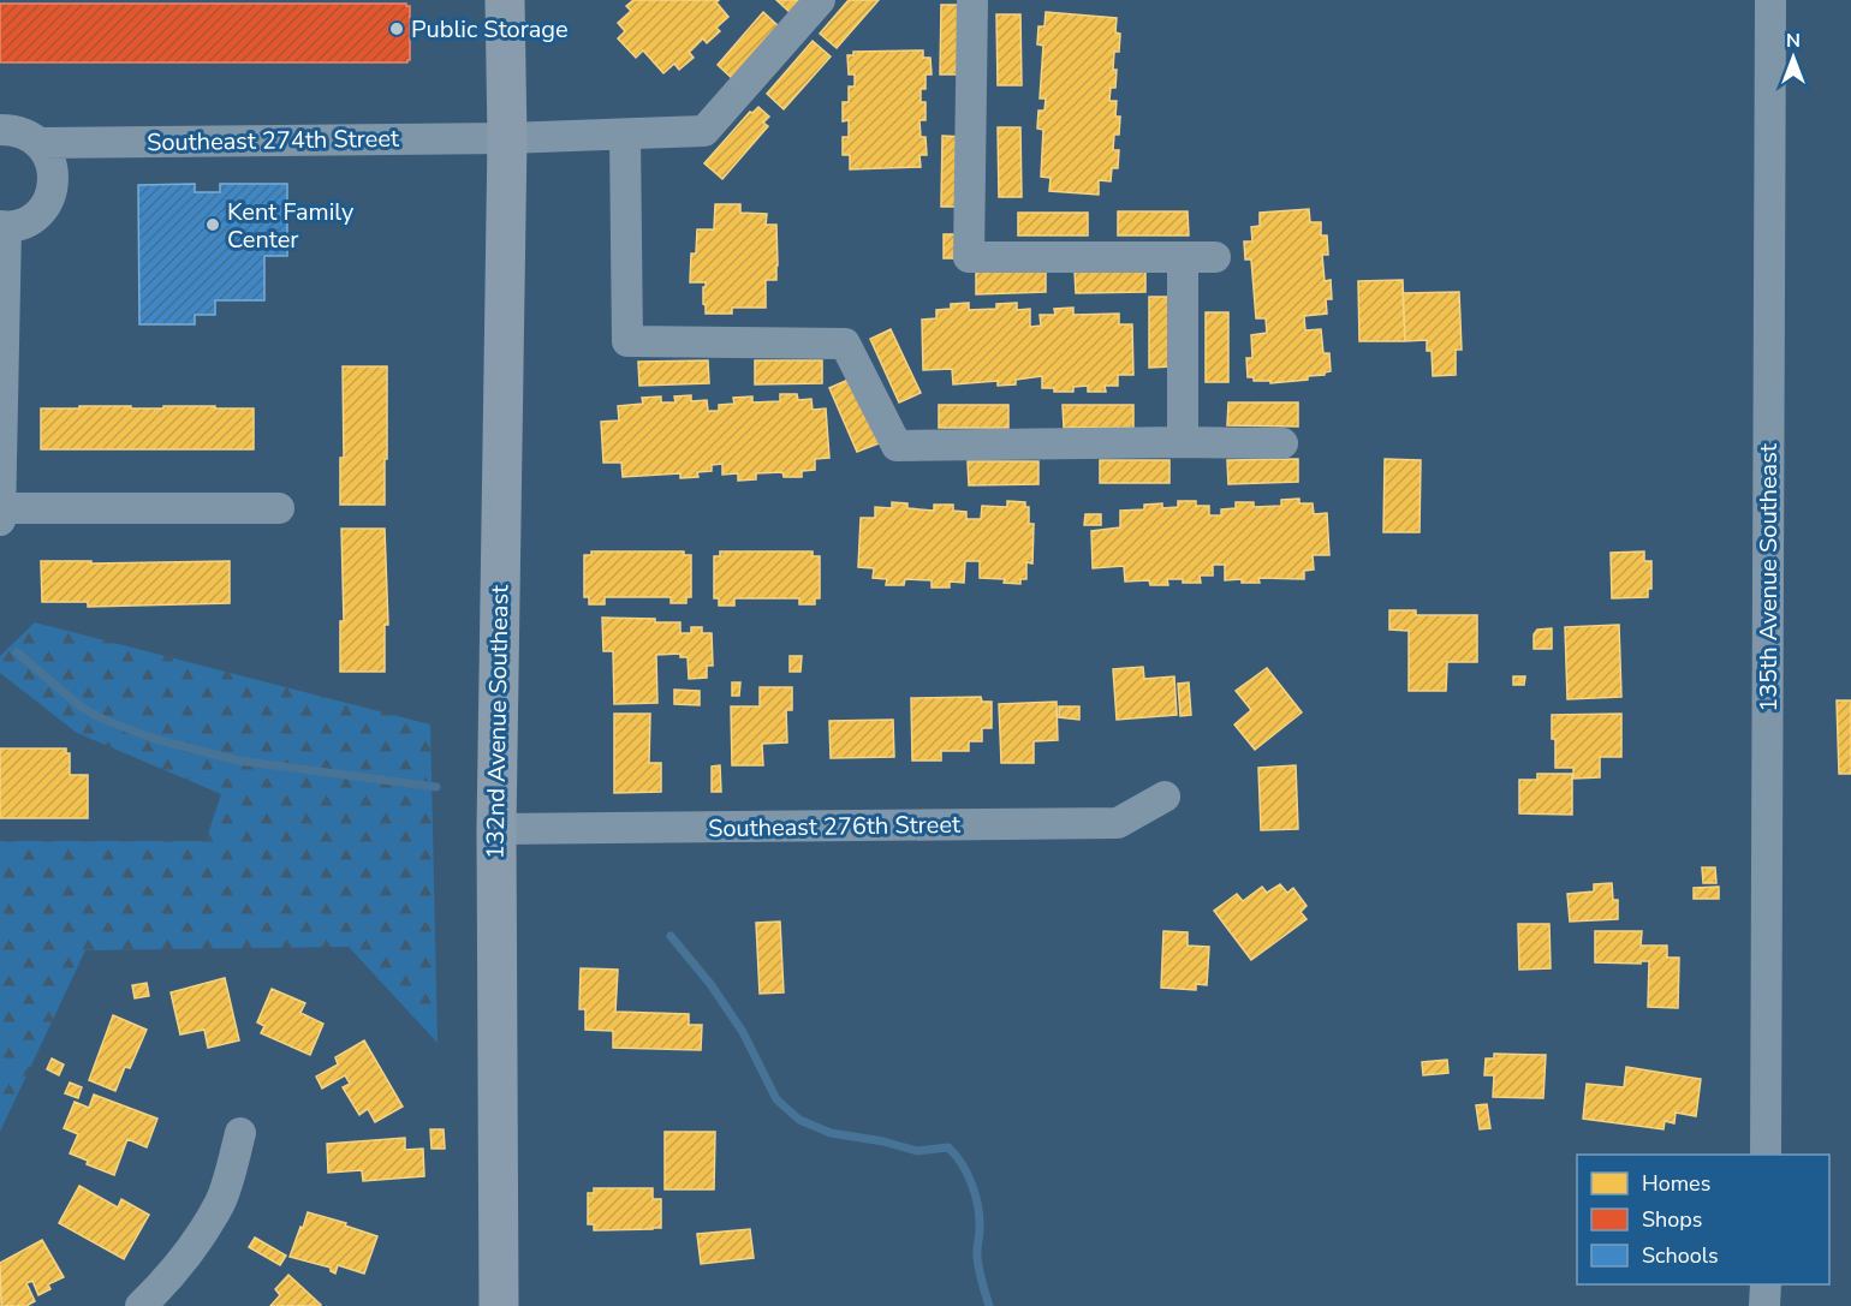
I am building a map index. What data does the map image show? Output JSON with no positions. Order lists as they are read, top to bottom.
{
  "streets": {
    "main road": ["132nd Avenue Southeast"],
    "street": ["Southeast 274th Street", "135th Avenue Southeast", "Southeast 276th Street"]
  },
  "crossings": [
    ["Southeast 274th Street", "132nd Avenue Southeast"],
    ["132nd Avenue Southeast", "Southeast 276th Street"]
  ],
  "places": ["Public Storage", "Kent Family Center"],
  "legend": ["Homes", "Shops", "Schools"],
  "north": "top"
}
